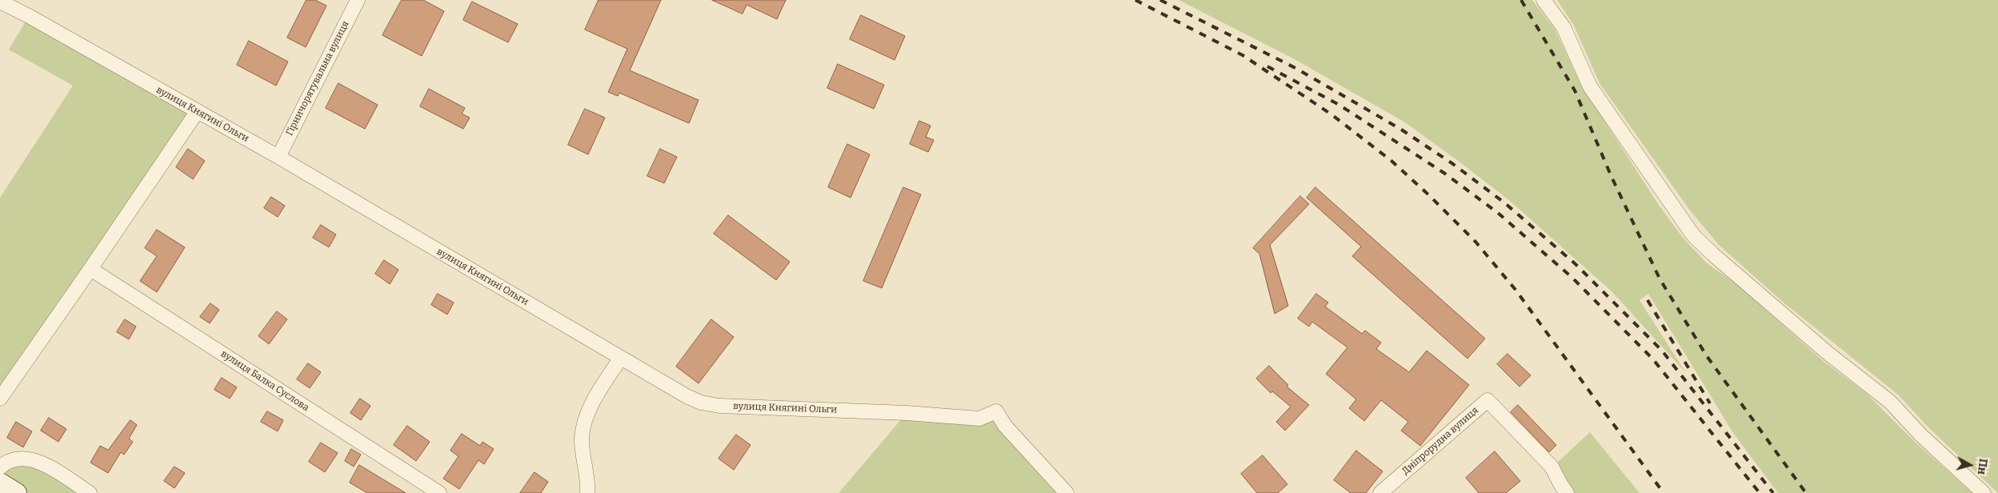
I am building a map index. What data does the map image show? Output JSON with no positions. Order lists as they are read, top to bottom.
{
  "streets": {
    "street": [
      "Гірничорятувальна вулиця",
      "вулиця Княгині Ольги",
      "вулиця Балка Суслова",
      "Дніпрорудна вулиця"
    ]
  },
  "crossings": [
    ["Гірничорятувальна вулиця", "вулиця Княгині Ольги"]
  ],
  "north": "right"
}
